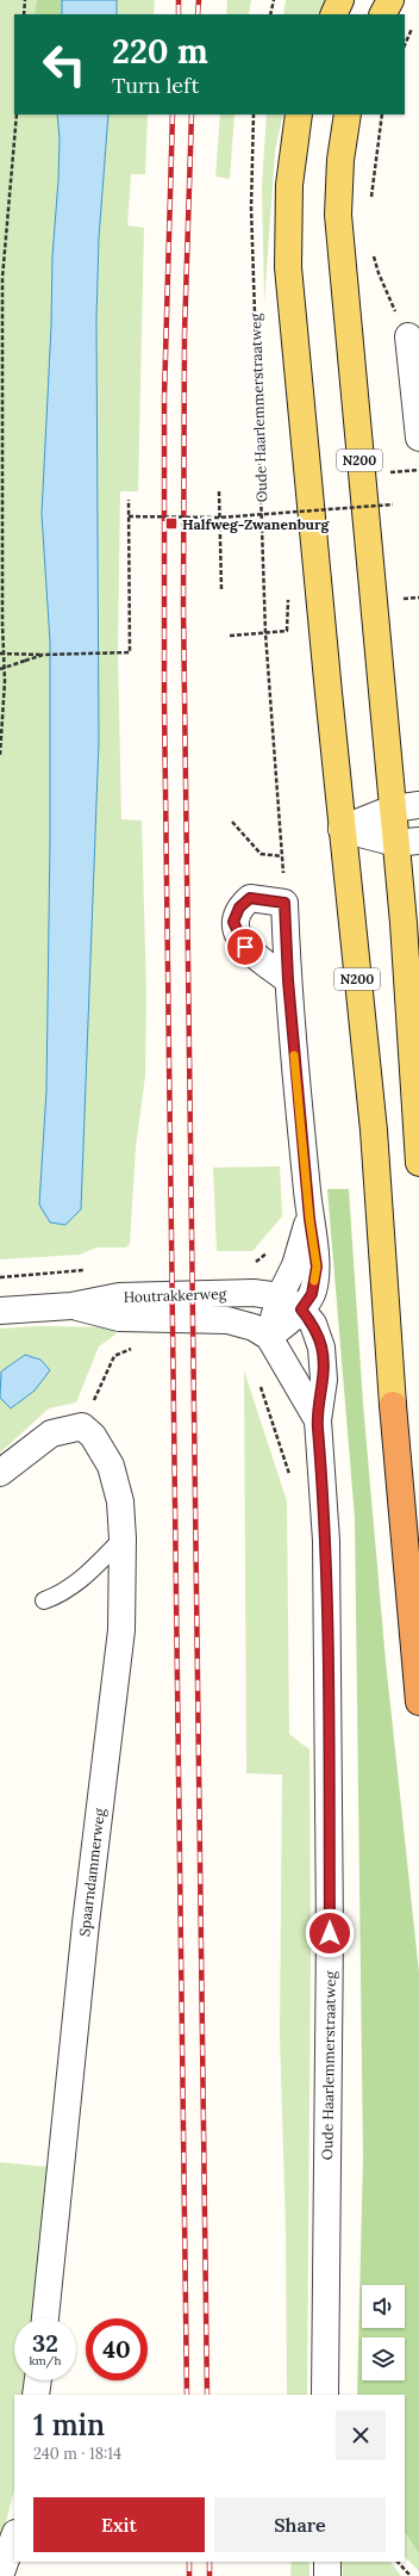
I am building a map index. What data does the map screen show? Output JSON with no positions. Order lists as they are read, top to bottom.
{
  "streets": {
    "main road": ["N200"],
    "street": ["Oude Haarlemmerstraatweg", "Houtrakkerweg", "Spaarndammerweg"]
  },
  "crossings": [
    ["Oude Haarlemmerstraatweg", "Houtrakkerweg"]
  ],
  "places": {
    "transit": ["Halfweg-Zwanenburg"]
  },
  "page": {
    "turn": ["220 m", "Turn left"],
    "speed": "32 km/h",
    "limit": "40",
    "heading": ["1 min", "240 m · 18:14"],
    "buttons": ["Exit", "Share"]
  }
}
